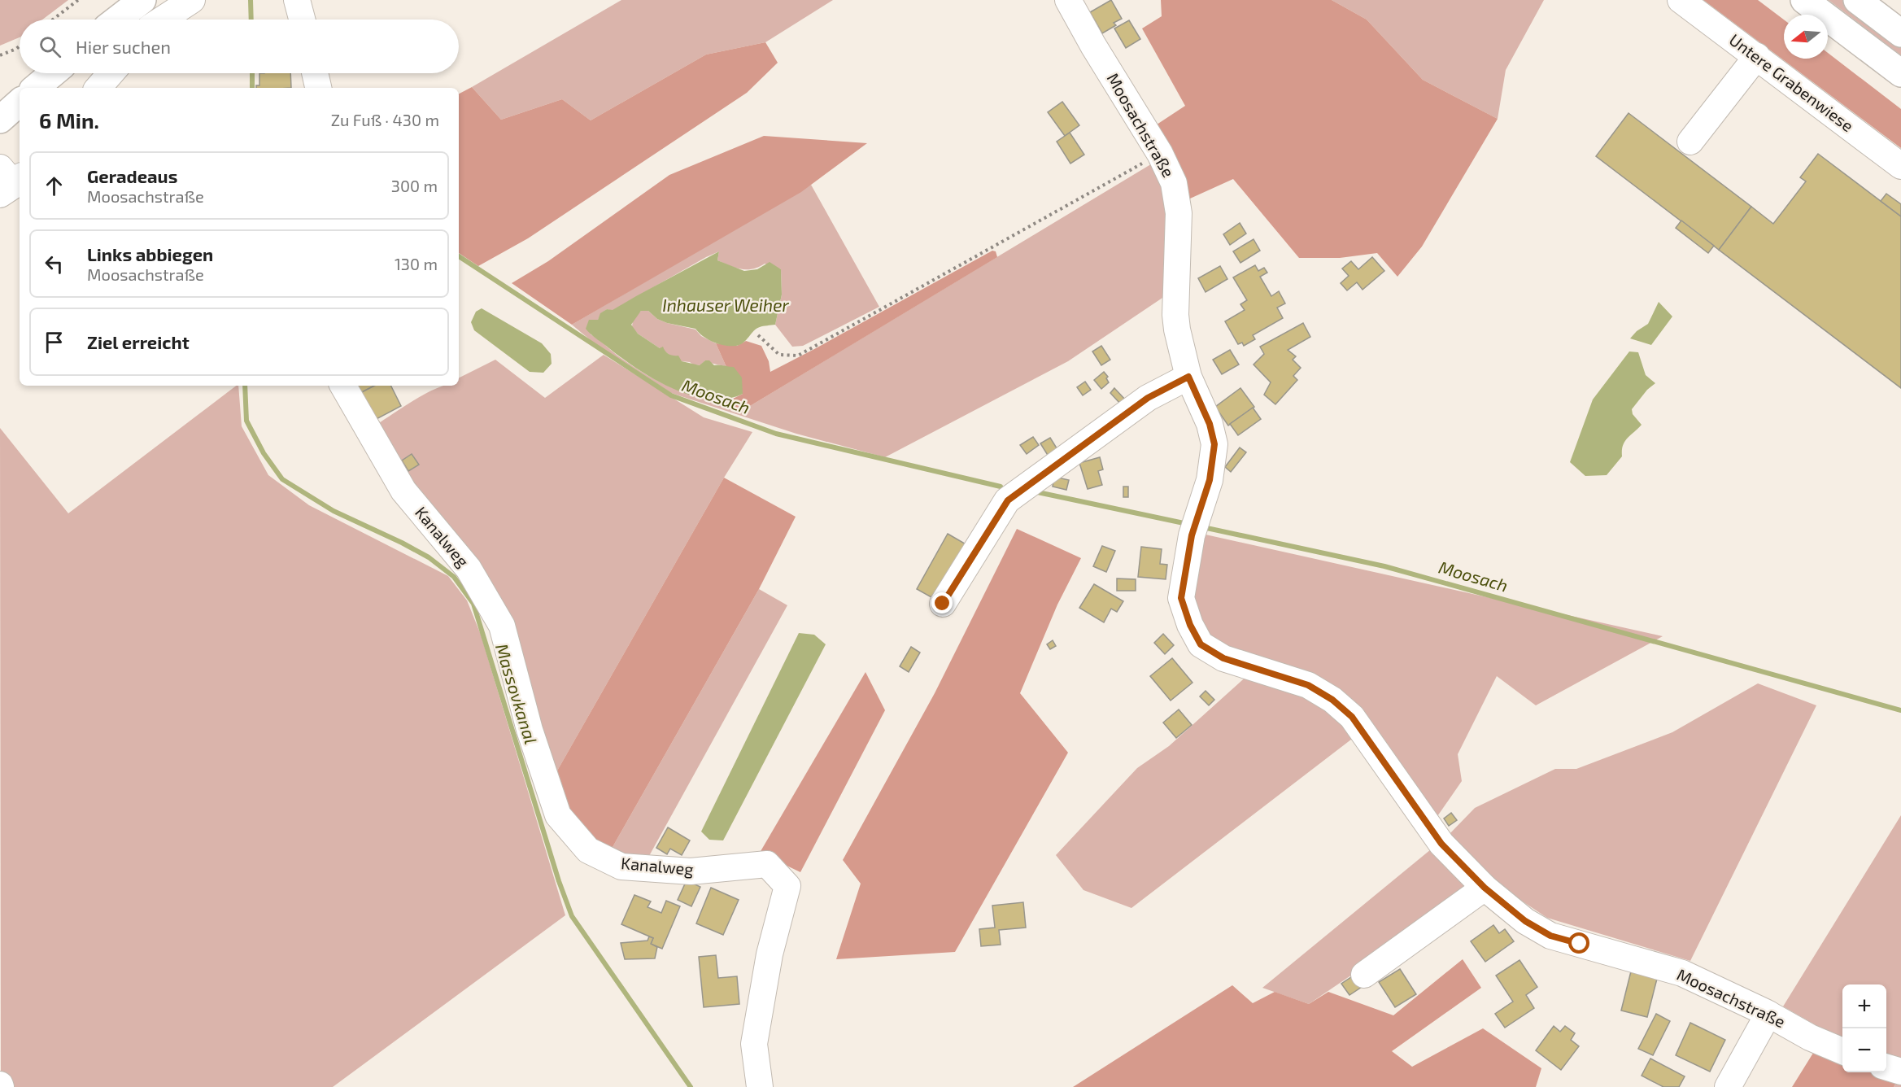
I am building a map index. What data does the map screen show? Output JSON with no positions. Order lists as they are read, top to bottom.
{
  "streets": {
    "street": ["Untere Grabenwiese", "Moosachstraße", "Kanalweg"]
  },
  "water": ["Inhauser Weiher", "Moosach", "Massovkanal"],
  "north": "left",
  "page": {
    "search": "Hier suchen",
    "heading": ["6 Min.", "Zu Fuß · 430 m"],
    "list": [
      ["Geradeaus", "Moosachstraße", "300 m"],
      ["Links abbiegen", "Moosachstraße", "130 m"],
      "Ziel erreicht"
    ],
    "map_buttons": ["+", "−"]
  }
}
